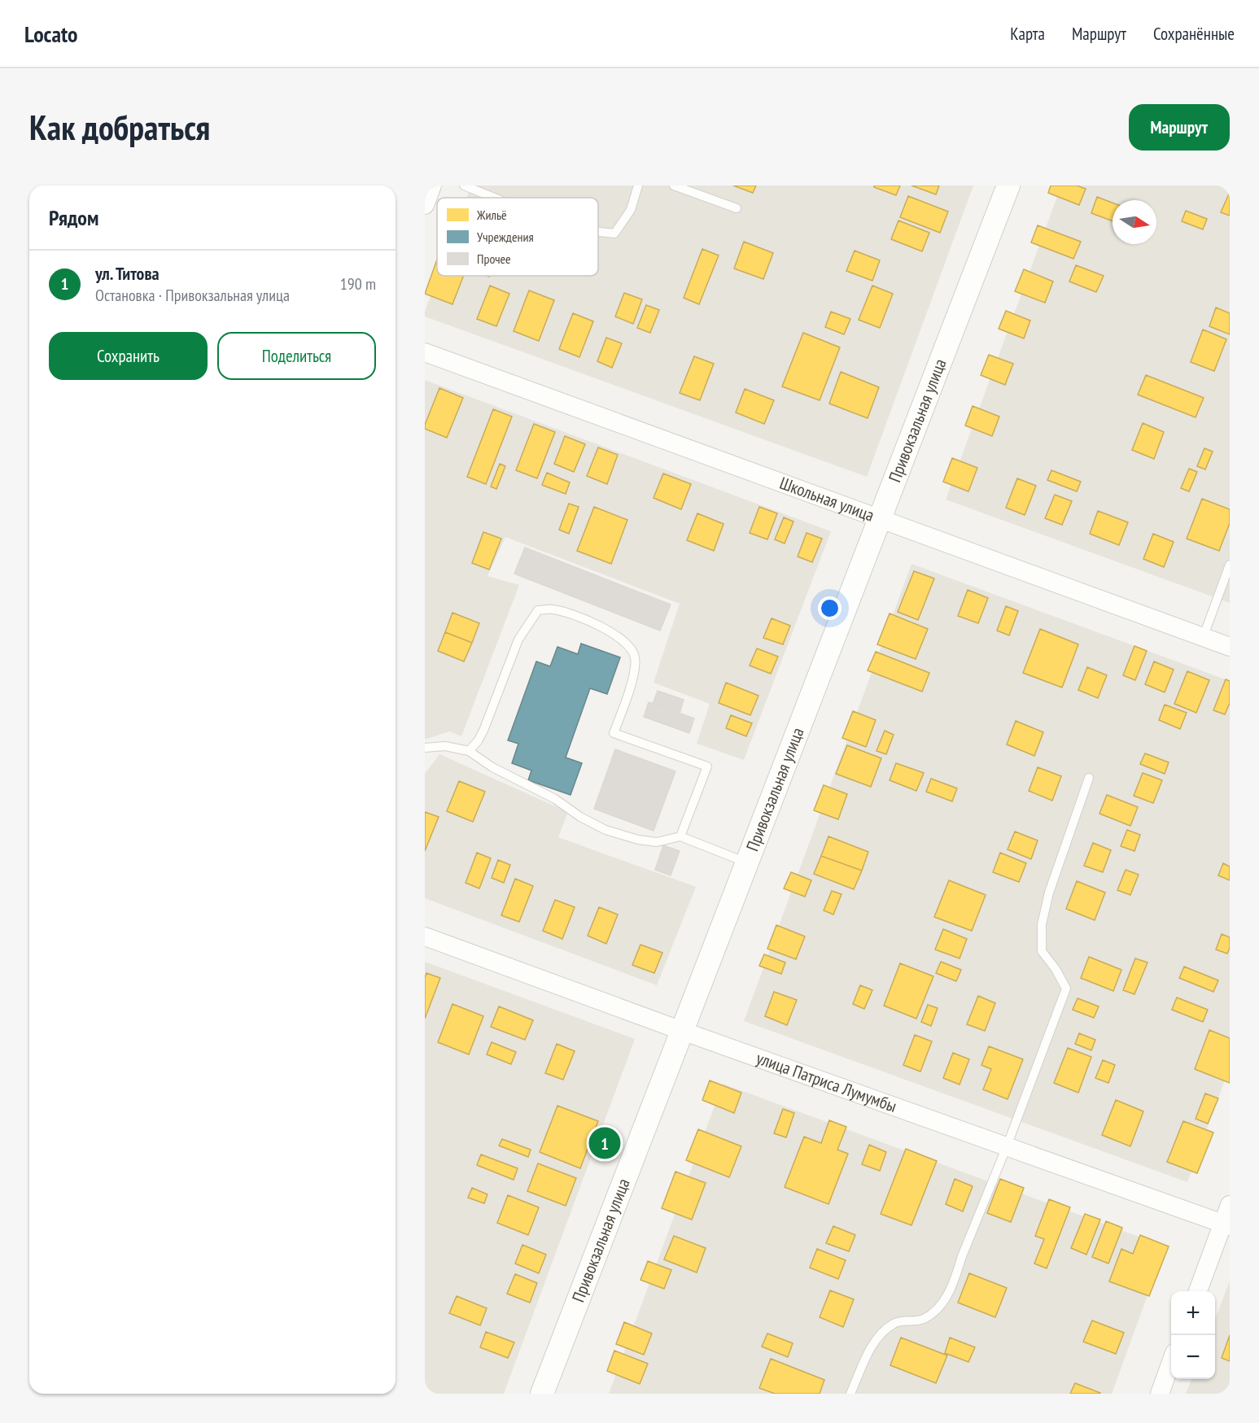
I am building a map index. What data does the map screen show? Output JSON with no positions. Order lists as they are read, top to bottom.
{
  "streets": {
    "street": ["Привокзальная улица", "Школьная улица", "улица Патриса Лумумбы"]
  },
  "crossings": [
    ["Привокзальная улица", "Школьная улица"],
    ["Привокзальная улица", "улица Патриса Лумумбы"]
  ],
  "legend": ["Жильё", "Учреждения", "Прочее"],
  "north": "right",
  "page": {
    "header": "Locato",
    "nav": ["Карта", "Маршрут", "Сохранённые"],
    "buttons": [
      "Маршрут",
      ["Сохранить", "Поделиться"]
    ],
    "title": "Как добраться",
    "heading": "Рядом",
    "list": [
      {
        "mark": "1",
        "name": "ул. Титова",
        "note": "Остановка · Привокзальная улица",
        "value": "190 m"
      }
    ],
    "pins": "1",
    "map_buttons": ["+", "−"]
  }
}
